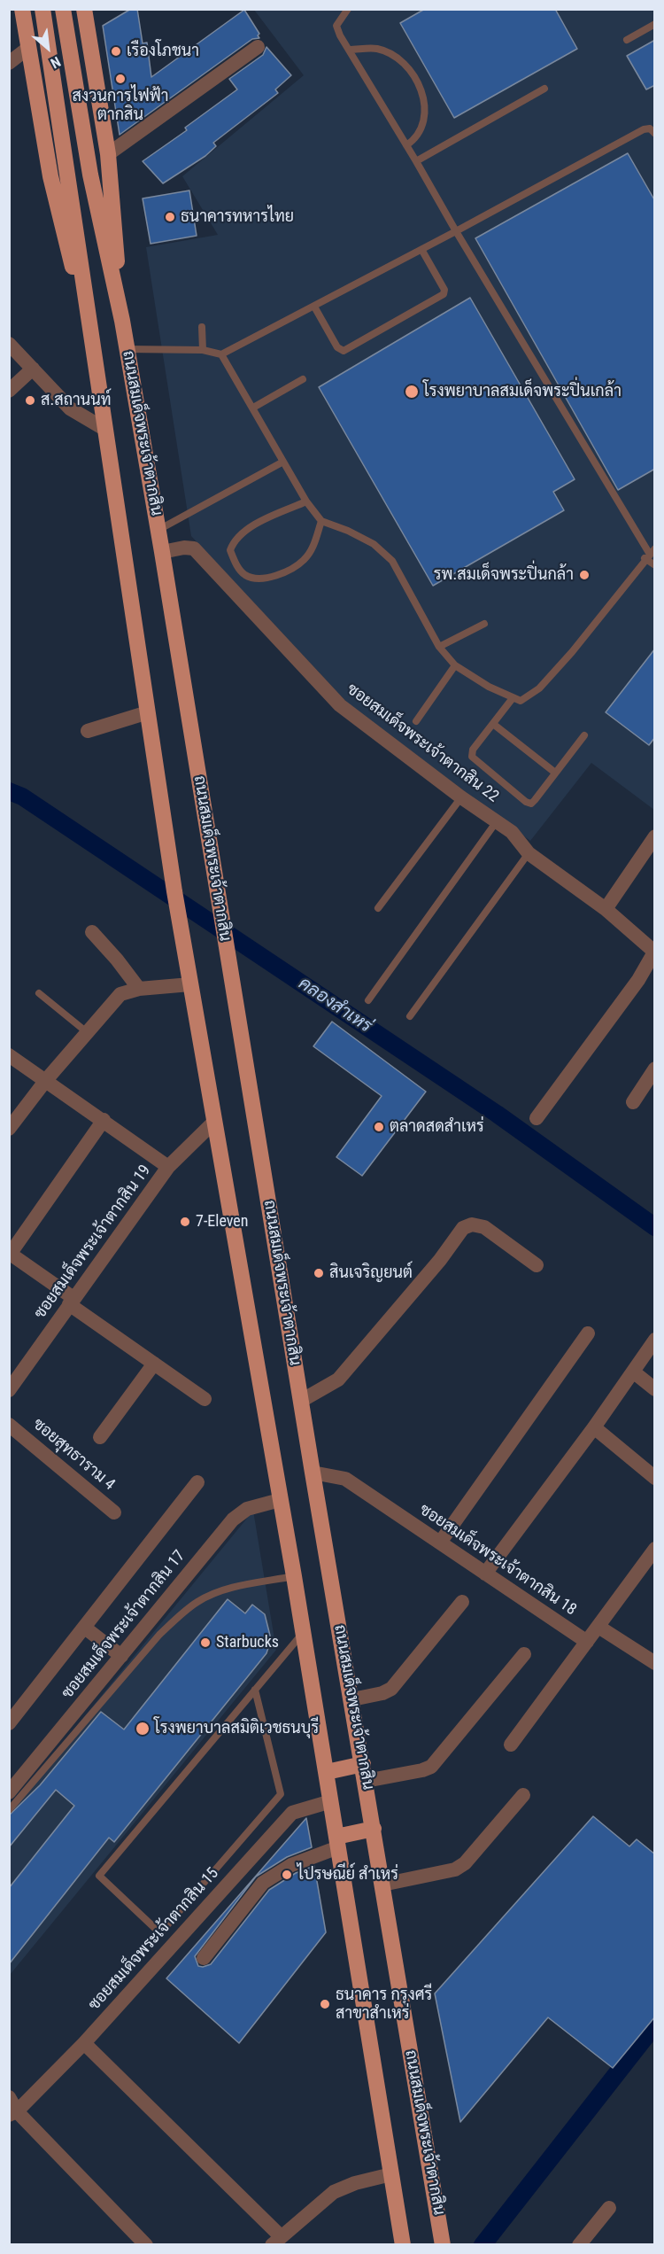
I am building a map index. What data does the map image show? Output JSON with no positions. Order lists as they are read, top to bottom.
{
  "streets": {
    "main road": ["ถนนสมเด็จพระเจ้าตากสิน"],
    "street": [
      "ซอยสมเด็จพระเจ้าตากสิน 22",
      "ซอยสมเด็จพระเจ้าตากสิน 19",
      "ซอยสุทธาราม 4",
      "ซอยสมเด็จพระเจ้าตากสิน 18",
      "ซอยสมเด็จพระเจ้าตากสิน 17",
      "ซอยสมเด็จพระเจ้าตากสิน 15"
    ]
  },
  "crossings": [
    ["ถนนสมเด็จพระเจ้าตากสิน", "ซอยสมเด็จพระเจ้าตากสิน 22"],
    ["ถนนสมเด็จพระเจ้าตากสิน", "ซอยสมเด็จพระเจ้าตากสิน 18"]
  ],
  "water": ["คลองสำเหร่"],
  "places": [
    "เรืองโภชนา",
    "สงวนการไฟฟ้า ตากสิน",
    "ธนาคารทหารไทย",
    "โรงพยาบาลสมเด็จพระปิ่นเกล้า",
    "ส.สถานนท์",
    "รพ.สมเด็จพระปิ่นกล้า",
    "ตลาดสดสำเหร่",
    "7-Eleven",
    "สินเจริญยนต์",
    "Starbucks",
    "โรงพยาบาลสมิติเวชธนบุรี",
    "ไปรษณีย์ สำเหร่",
    "ธนาคาร กรุงศรี สาขาสำเหร่"
  ],
  "north": "bottom right"
}
